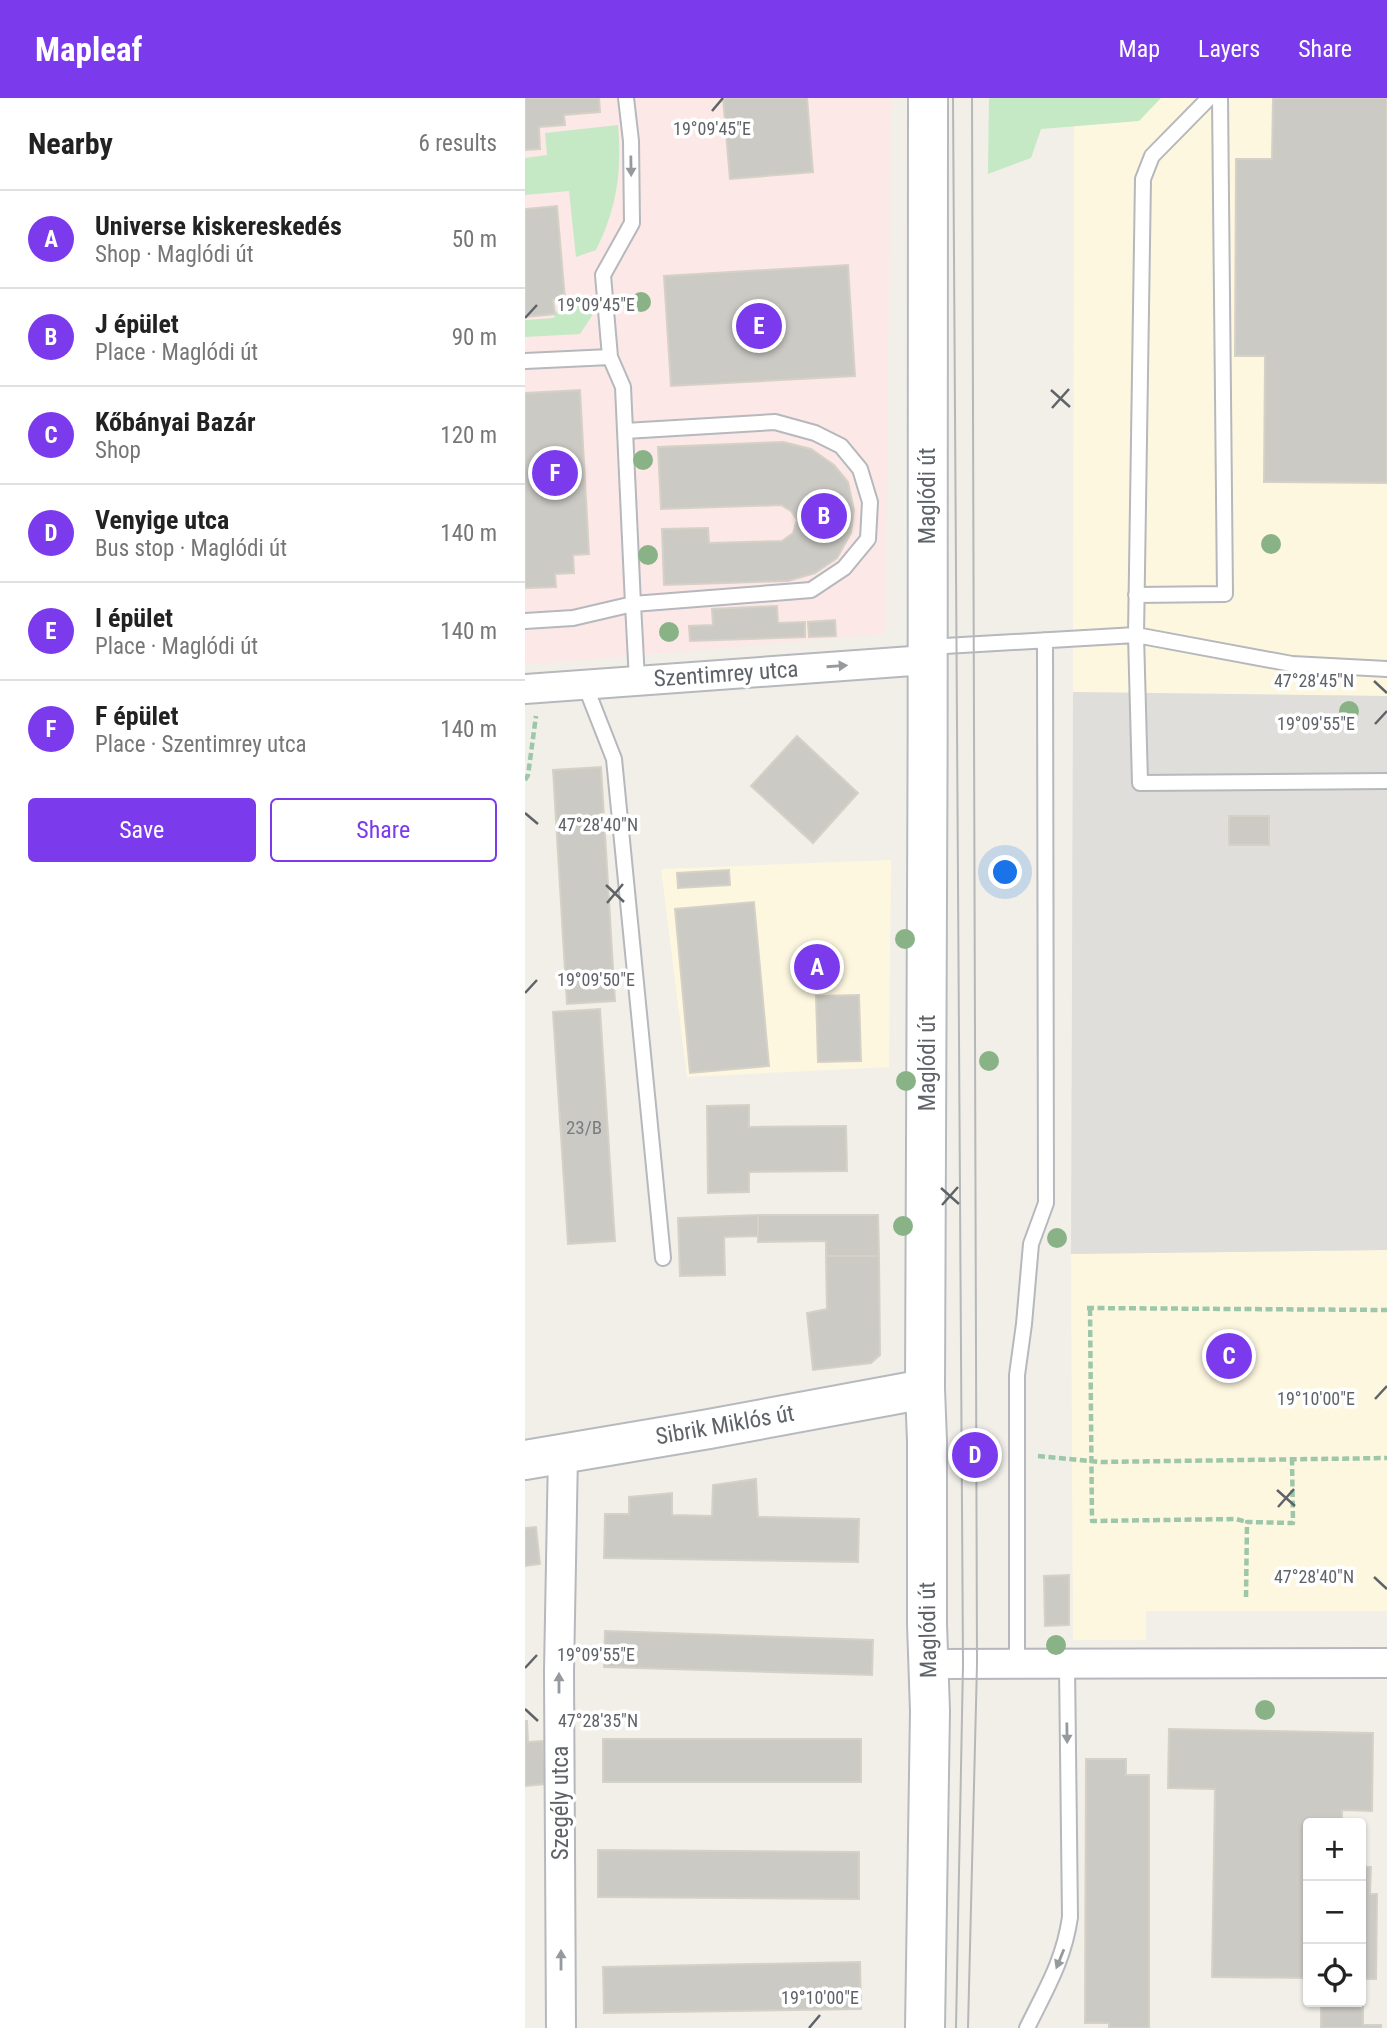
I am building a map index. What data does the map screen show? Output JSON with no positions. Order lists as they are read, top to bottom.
{
  "streets": {
    "street": [
      "Maglódi út",
      "Szentimrey utca",
      "Sibrik Miklós út",
      "Szegély utca"
    ]
  },
  "crossings": [
    ["Maglódi út", "Szentimrey utca"],
    ["Maglódi út", "Sibrik Miklós út"],
    ["Sibrik Miklós út", "Szegély utca"]
  ],
  "one_way": ["Szentimrey utca", "Szegély utca"],
  "house_numbers": ["23/B"],
  "page": {
    "header": "Mapleaf",
    "nav": ["Map", "Layers", "Share"],
    "heading": ["Nearby", "6 results"],
    "list": [
      {
        "mark": "A",
        "name": "Universe kiskereskedés",
        "note": "Shop · Maglódi út",
        "value": "50 m"
      },
      {
        "mark": "B",
        "name": "J épület",
        "note": "Place · Maglódi út",
        "value": "90 m"
      },
      {
        "mark": "C",
        "name": "Kőbányai Bazár",
        "note": "Shop",
        "value": "120 m"
      },
      {
        "mark": "D",
        "name": "Venyige utca",
        "note": "Bus stop · Maglódi út",
        "value": "140 m"
      },
      {
        "mark": "E",
        "name": "I épület",
        "note": "Place · Maglódi út",
        "value": "140 m"
      },
      {
        "mark": "F",
        "name": "F épület",
        "note": "Place · Szentimrey utca",
        "value": "140 m"
      }
    ],
    "pins": [
      "E",
      "F",
      "B",
      "A",
      "C",
      "D"
    ],
    "buttons": ["Save", "Share"],
    "map_buttons": ["+", "−"]
  },
  "coordinates": [
    "19°09'45\"E",
    "47°28'45\"N",
    "19°09'55\"E",
    "47°28'40\"N",
    "19°09'50\"E",
    "19°10'00\"E",
    "47°28'35\"N"
  ]
}
